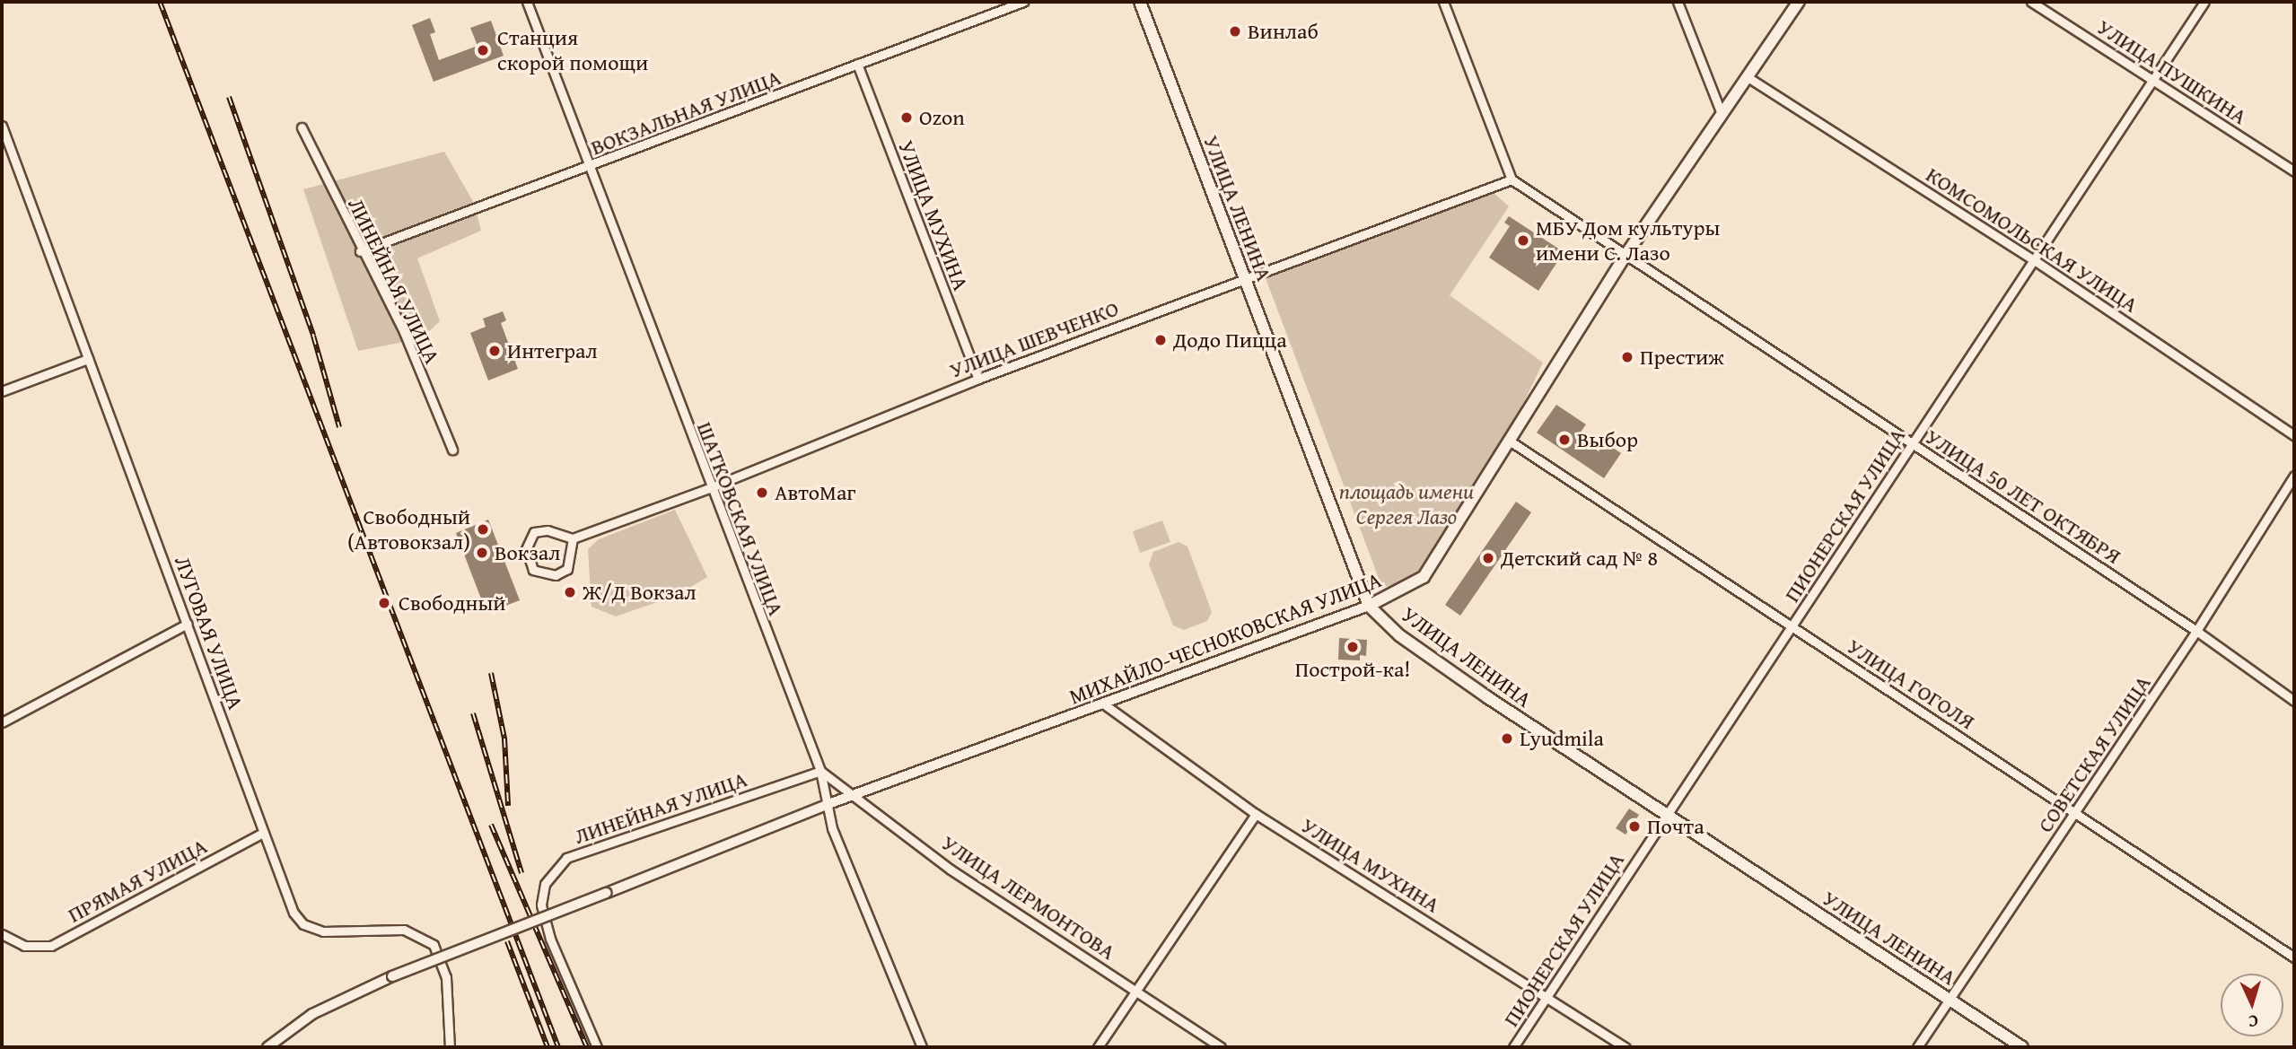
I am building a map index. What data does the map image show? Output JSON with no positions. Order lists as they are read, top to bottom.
{
  "streets": {
    "main road": ["УЛИЦА ЛЕНИНА", "МИХАЙЛО-ЧЕСНОКОВСКАЯ УЛИЦА"],
    "street": [
      "УЛИЦА ПУШКИНА",
      "ВОКЗАЛЬНАЯ УЛИЦА",
      "УЛИЦА МУХИНА",
      "КОМСОМОЛЬСКАЯ УЛИЦА",
      "ЛИНЕЙНАЯ УЛИЦА",
      "УЛИЦА ШЕВЧЕНКО",
      "УЛИЦА 50 ЛЕТ ОКТЯБРЯ",
      "ПИОНЕРСКАЯ УЛИЦА",
      "ШАТКОВСКАЯ УЛИЦА",
      "ЛУГОВАЯ УЛИЦА",
      "УЛИЦА ГОГОЛЯ",
      "СОВЕТСКАЯ УЛИЦА",
      "ПРЯМАЯ УЛИЦА",
      "УЛИЦА ЛЕРМОНТОВА"
    ]
  },
  "crossings": [
    ["УЛИЦА ПУШКИНА", "ПИОНЕРСКАЯ УЛИЦА"],
    ["ВОКЗАЛЬНАЯ УЛИЦА", "УЛИЦА МУХИНА"],
    ["ВОКЗАЛЬНАЯ УЛИЦА", "ЛИНЕЙНАЯ УЛИЦА"],
    ["ВОКЗАЛЬНАЯ УЛИЦА", "ШАТКОВСКАЯ УЛИЦА"],
    ["УЛИЦА ЛЕНИНА", "УЛИЦА ШЕВЧЕНКО"],
    ["УЛИЦА ЛЕНИНА", "ПИОНЕРСКАЯ УЛИЦА"],
    ["УЛИЦА ЛЕНИНА", "МИХАЙЛО-ЧЕСНОКОВСКАЯ УЛИЦА"],
    ["УЛИЦА ЛЕНИНА", "СОВЕТСКАЯ УЛИЦА"],
    ["УЛИЦА МУХИНА", "УЛИЦА ШЕВЧЕНКО"],
    ["УЛИЦА МУХИНА", "ПИОНЕРСКАЯ УЛИЦА"],
    ["УЛИЦА МУХИНА", "МИХАЙЛО-ЧЕСНОКОВСКАЯ УЛИЦА"],
    ["КОМСОМОЛЬСКАЯ УЛИЦА", "ПИОНЕРСКАЯ УЛИЦА"],
    ["КОМСОМОЛЬСКАЯ УЛИЦА", "МИХАЙЛО-ЧЕСНОКОВСКАЯ УЛИЦА"],
    ["ЛИНЕЙНАЯ УЛИЦА", "ШАТКОВСКАЯ УЛИЦА"],
    ["ЛИНЕЙНАЯ УЛИЦА", "УЛИЦА ЛЕРМОНТОВА"],
    ["УЛИЦА ШЕВЧЕНКО", "УЛИЦА 50 ЛЕТ ОКТЯБРЯ"],
    ["УЛИЦА ШЕВЧЕНКО", "ШАТКОВСКАЯ УЛИЦА"],
    ["УЛИЦА 50 ЛЕТ ОКТЯБРЯ", "ПИОНЕРСКАЯ УЛИЦА"],
    ["УЛИЦА 50 ЛЕТ ОКТЯБРЯ", "МИХАЙЛО-ЧЕСНОКОВСКАЯ УЛИЦА"],
    ["УЛИЦА 50 ЛЕТ ОКТЯБРЯ", "СОВЕТСКАЯ УЛИЦА"],
    ["ПИОНЕРСКАЯ УЛИЦА", "УЛИЦА ГОГОЛЯ"],
    ["ШАТКОВСКАЯ УЛИЦА", "МИХАЙЛО-ЧЕСНОКОВСКАЯ УЛИЦА"],
    ["ШАТКОВСКАЯ УЛИЦА", "УЛИЦА ЛЕРМОНТОВА"],
    ["ЛУГОВАЯ УЛИЦА", "ПРЯМАЯ УЛИЦА"],
    ["МИХАЙЛО-ЧЕСНОКОВСКАЯ УЛИЦА", "УЛИЦА ГОГОЛЯ"],
    ["МИХАЙЛО-ЧЕСНОКОВСКАЯ УЛИЦА", "УЛИЦА ЛЕРМОНТОВА"],
    ["УЛИЦА ГОГОЛЯ", "СОВЕТСКАЯ УЛИЦА"]
  ],
  "parks": ["площадь имени Сергея Лазо"],
  "places": [
    "Винлаб",
    "Станция скорой помощи",
    "Ozon",
    "МБУ Дом культуры имени С. Лазо",
    "Додо Пицца",
    "Интеграл",
    "Престиж",
    "Выбор",
    "АвтоМаг",
    "Свободный (Автовокзал)",
    "Вокзал",
    "Детский сад № 8",
    "Ж/Д Вокзал",
    "Свободный",
    "Построй-ка!",
    "Lyudmila",
    "Почта"
  ],
  "north": "bottom"
}
